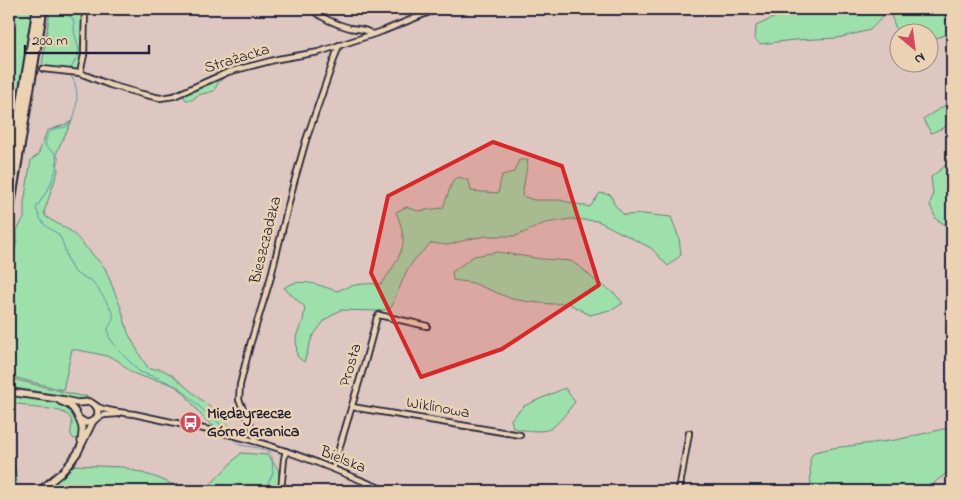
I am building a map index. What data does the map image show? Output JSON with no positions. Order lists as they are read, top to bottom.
{
  "streets": {
    "street": [
      "Strażacka",
      "Bieszczadzka",
      "Prosta",
      "Wiklinowa",
      "Bielska"
    ]
  },
  "crossings": [
    ["Strażacka", "Bieszczadzka"],
    ["Bieszczadzka", "Bielska"],
    ["Prosta", "Wiklinowa"],
    ["Prosta", "Bielska"]
  ],
  "places": {
    "bus stop": ["Międzyrzecze Górne Granica"]
  },
  "scale_bar": "200 m",
  "north": "bottom right"
}
